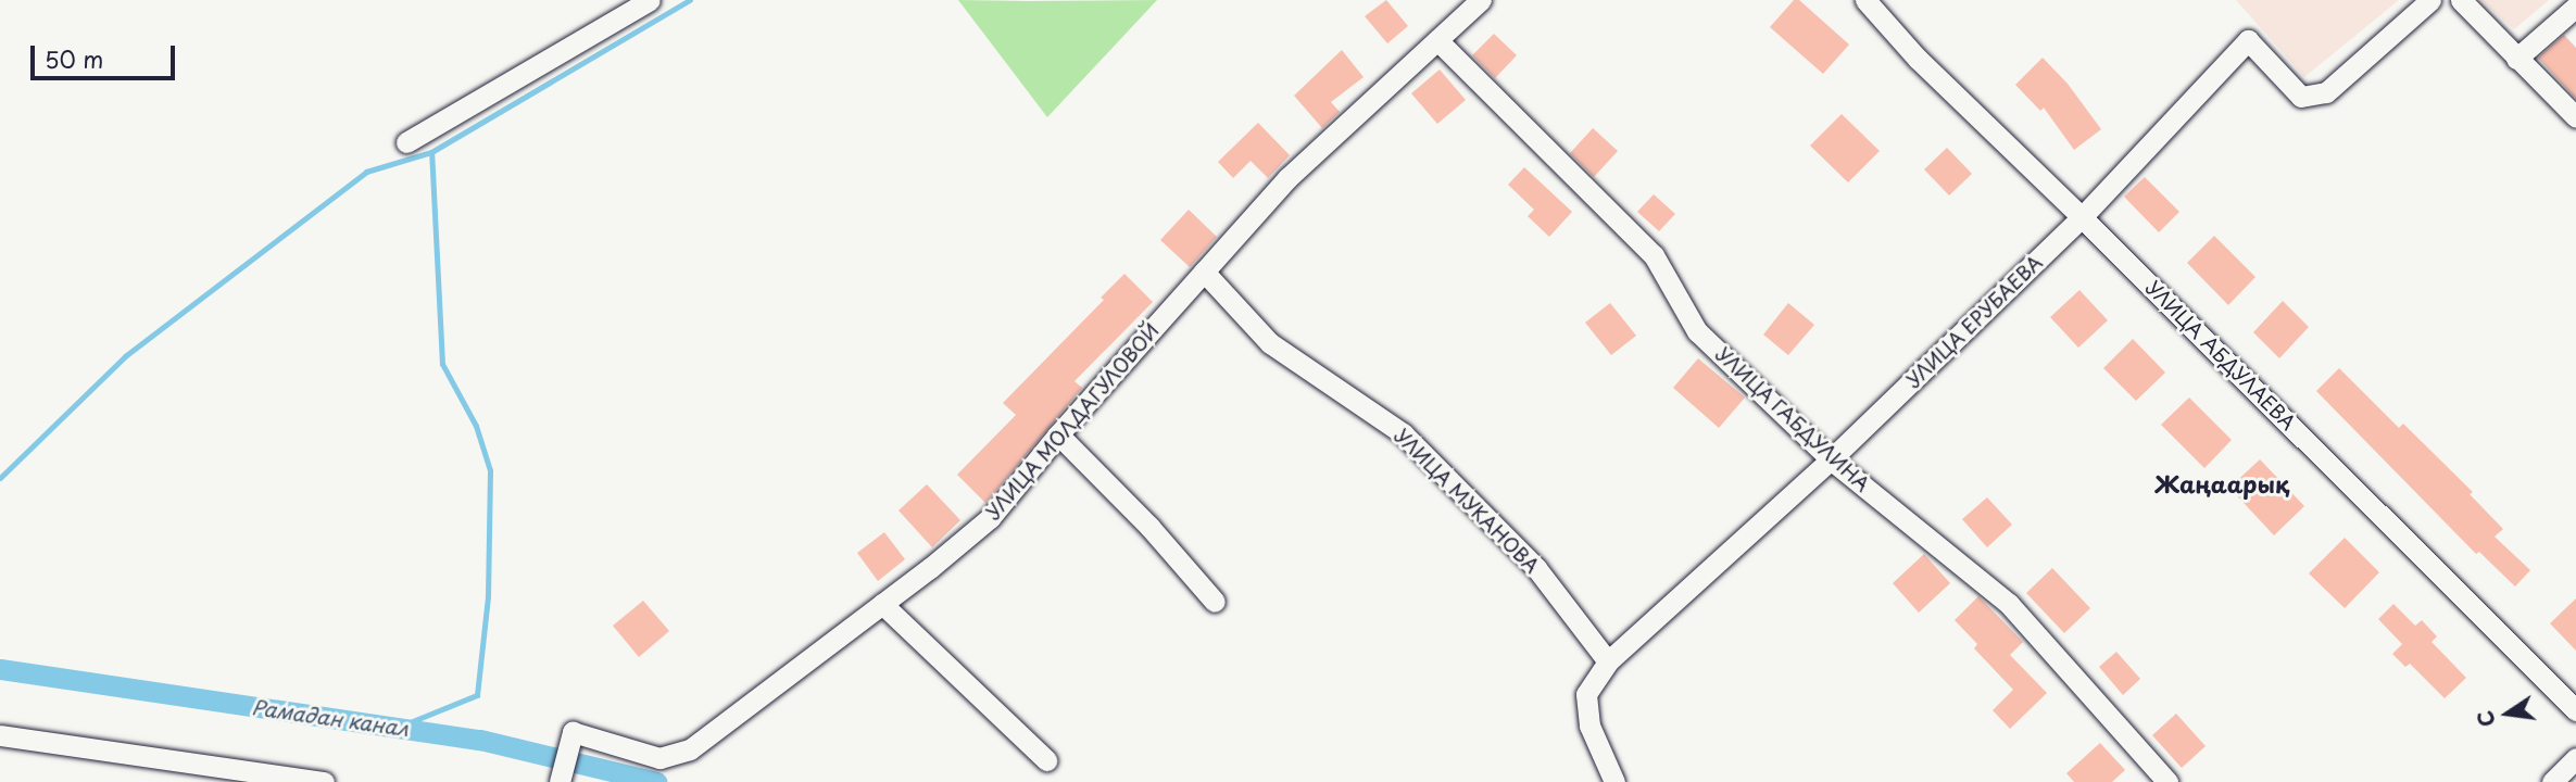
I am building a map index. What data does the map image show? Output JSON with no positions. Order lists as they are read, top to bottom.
{
  "streets": {
    "street": [
      "УЛИЦА ЕРУБАЕВА",
      "УЛИЦА АБДУЛАЕВА",
      "УЛИЦА ГАБДУЛИНА",
      "УЛИЦА МОЛДАГУЛОВОЙ",
      "УЛИЦА МУКАНОВА"
    ]
  },
  "crossings": [
    ["УЛИЦА ЕРУБАЕВА", "УЛИЦА АБДУЛАЕВА"],
    ["УЛИЦА ЕРУБАЕВА", "УЛИЦА ГАБДУЛИНА"],
    ["УЛИЦА ЕРУБАЕВА", "УЛИЦА МУКАНОВА"],
    ["УЛИЦА ГАБДУЛИНА", "УЛИЦА МОЛДАГУЛОВОЙ"],
    ["УЛИЦА МОЛДАГУЛОВОЙ", "УЛИЦА МУКАНОВА"]
  ],
  "districts": ["Жаңаарық"],
  "water": ["Рамадан канал"],
  "scale_bar": "50 m",
  "north": "left"
}
